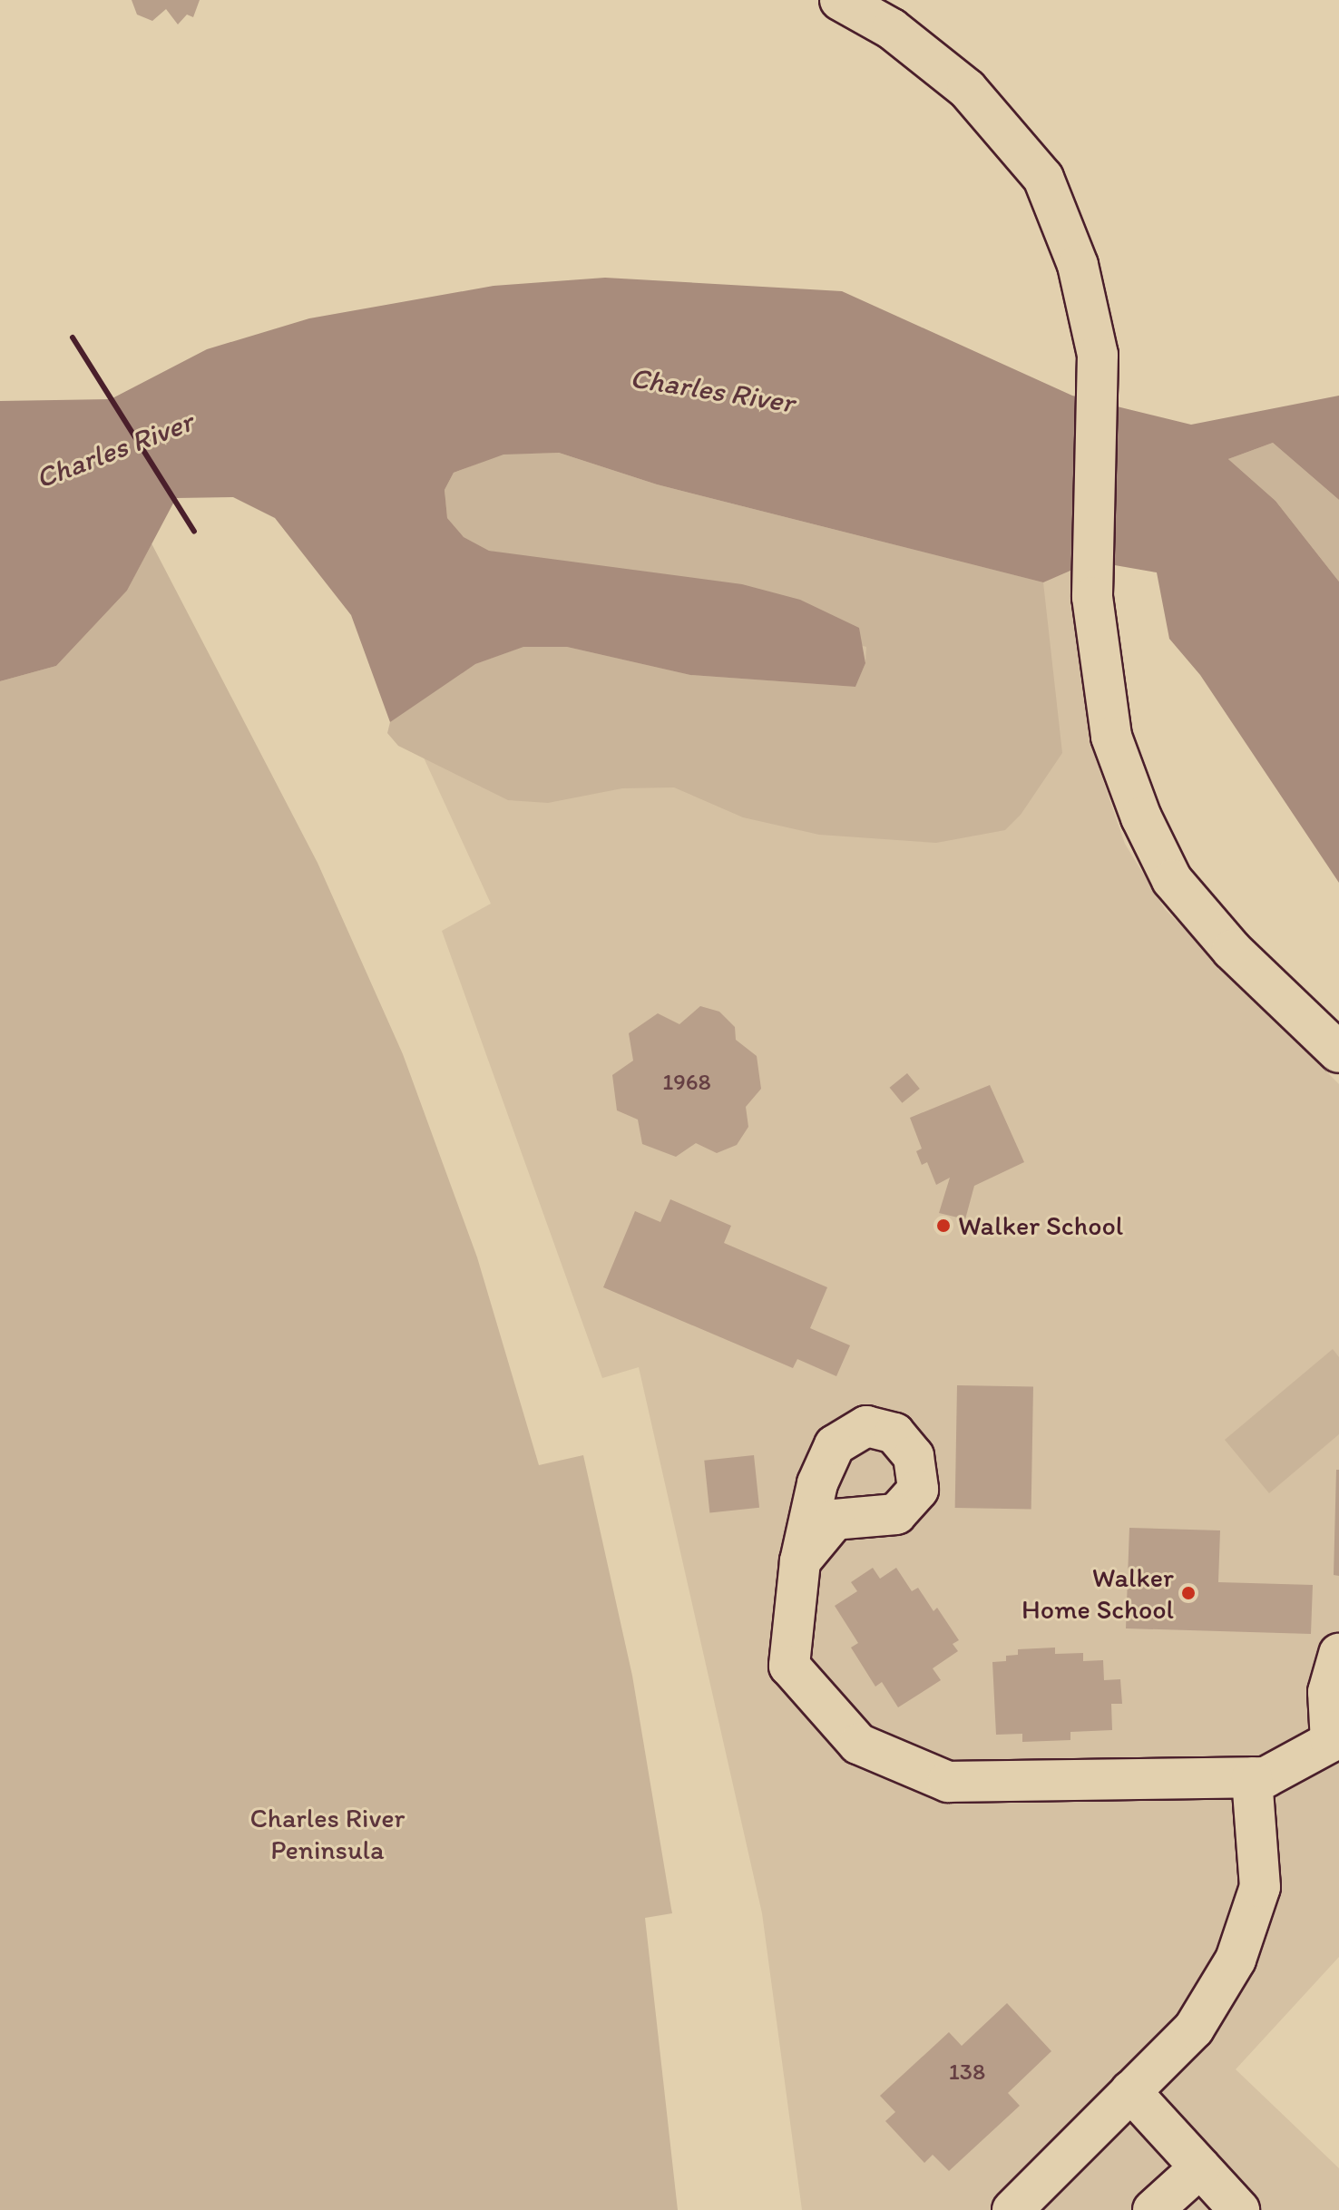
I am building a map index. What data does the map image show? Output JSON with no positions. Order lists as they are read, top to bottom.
{
  "water": ["Charles River"],
  "parks": ["Charles River Peninsula"],
  "places": ["Walker School", "Walker Home School"],
  "house_numbers": ["1968", "138"]
}
